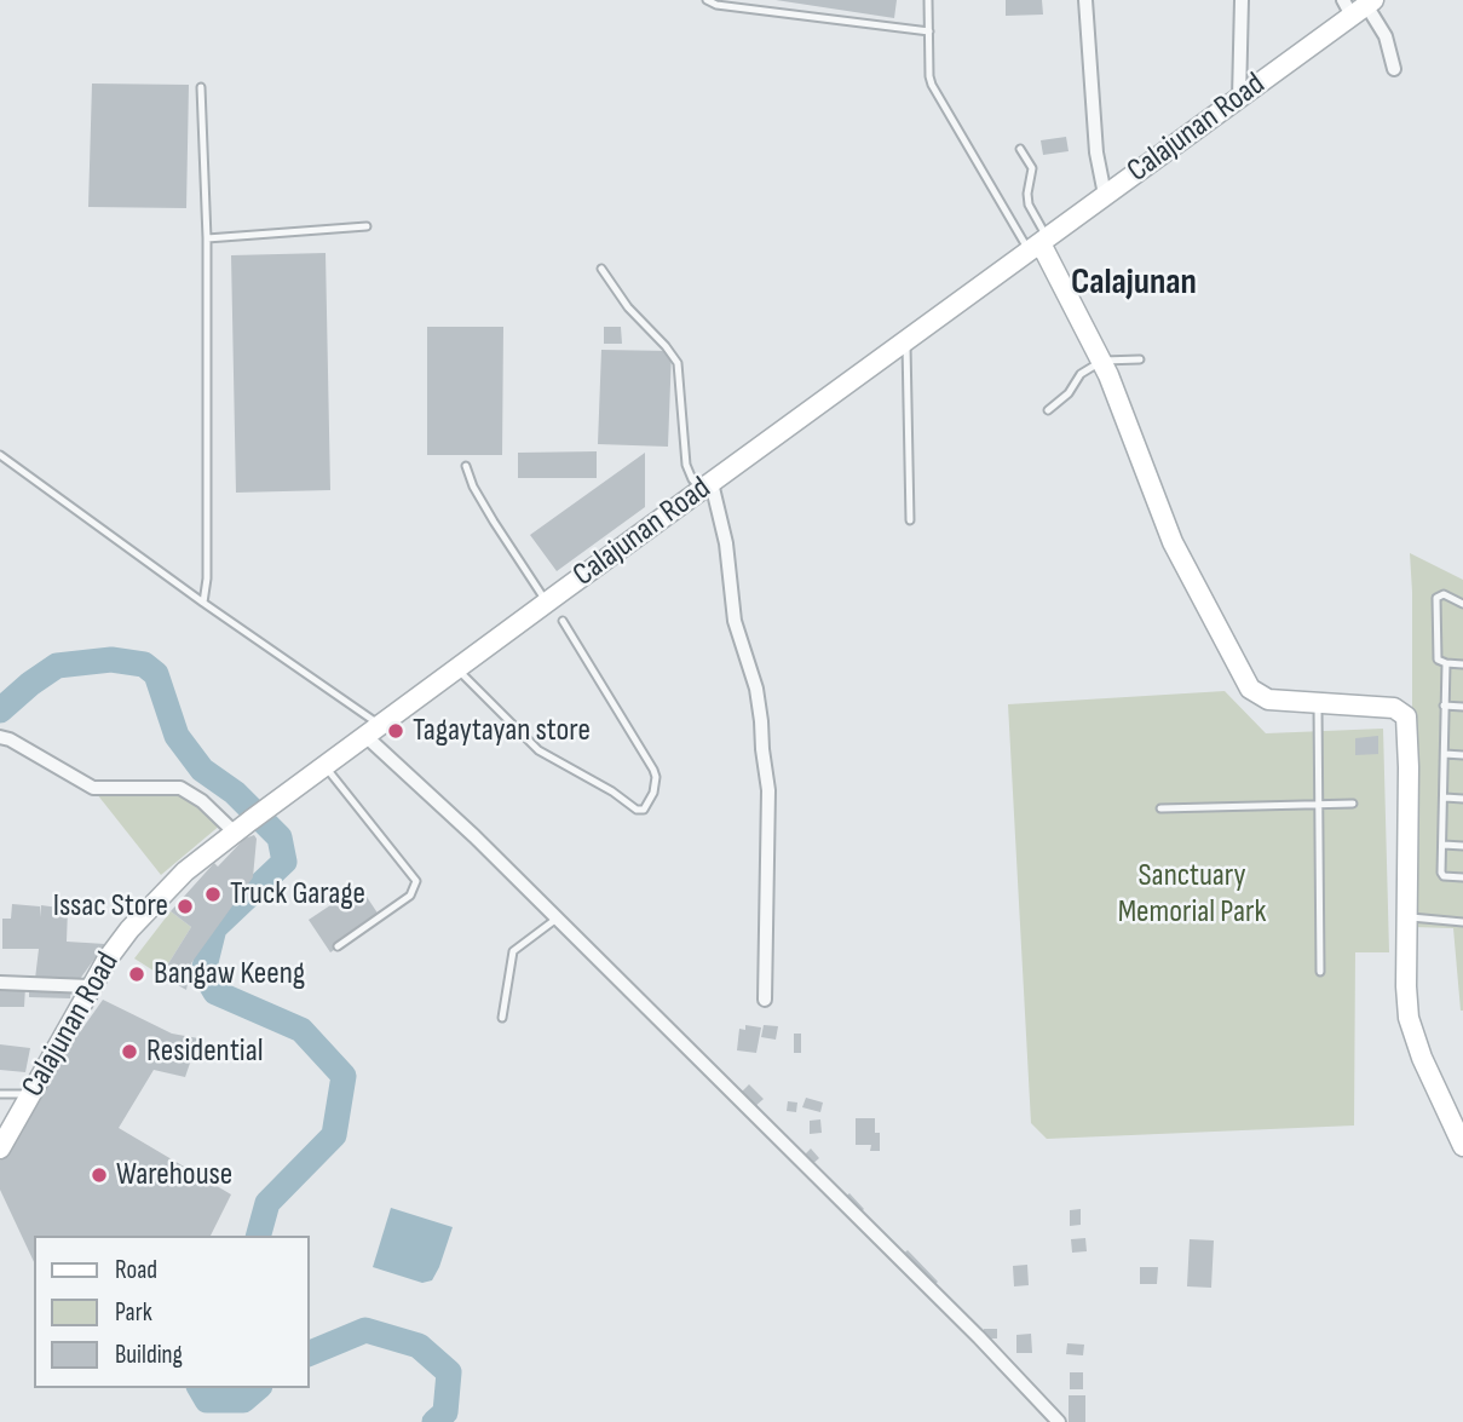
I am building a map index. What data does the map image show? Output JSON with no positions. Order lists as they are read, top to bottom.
{
  "streets": {
    "main road": ["Calajunan Road"]
  },
  "districts": ["Calajunan"],
  "parks": ["Sanctuary Memorial Park"],
  "places": [
    "Tagaytayan store",
    "Truck Garage",
    "Issac Store",
    "Bangaw Keeng",
    "Residential",
    "Warehouse"
  ],
  "legend": ["Road", "Park", "Building"]
}
